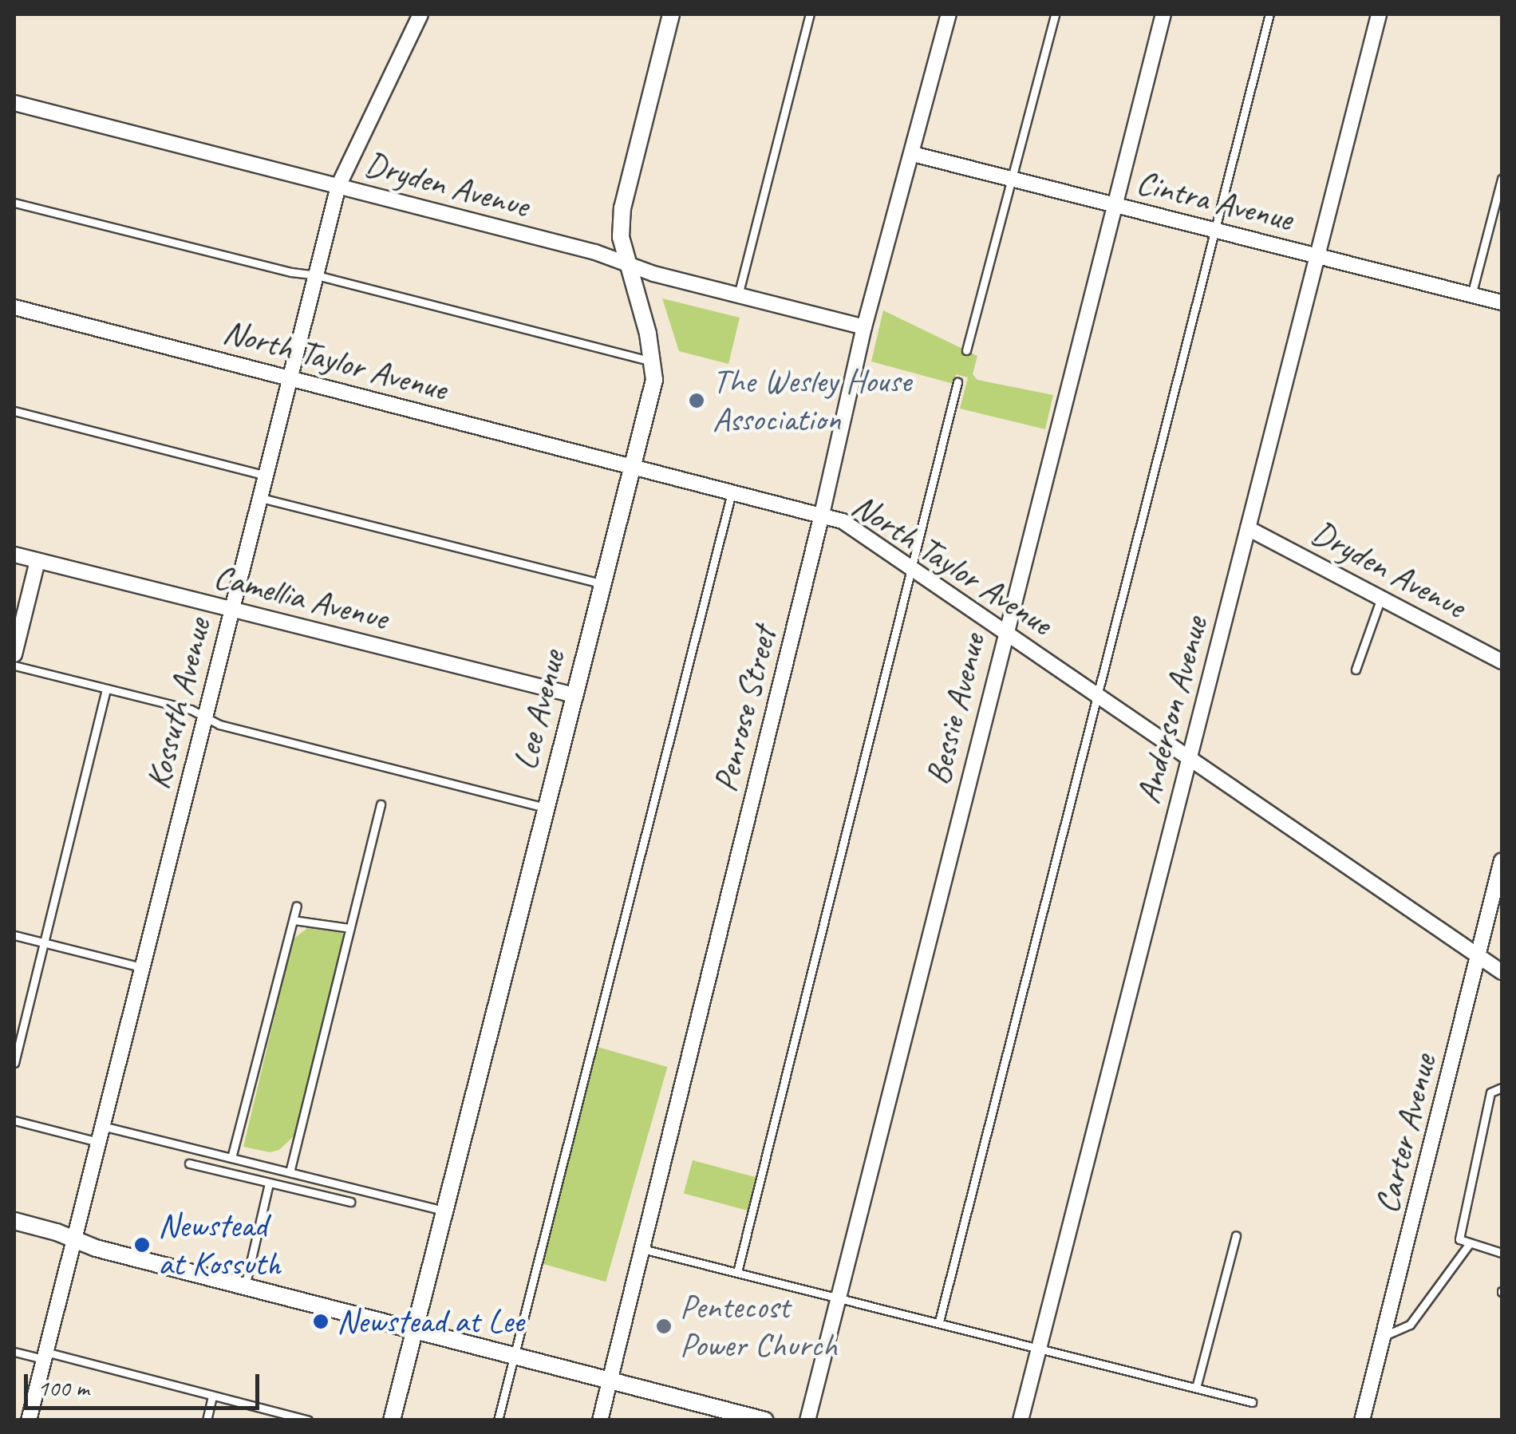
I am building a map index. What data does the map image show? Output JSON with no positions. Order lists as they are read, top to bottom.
{
  "streets": {
    "street": [
      "Dryden Avenue",
      "Cintra Avenue",
      "North Taylor Avenue",
      "Camellia Avenue",
      "Kossuth Avenue",
      "Penrose Street",
      "Bessie Avenue",
      "Lee Avenue",
      "Anderson Avenue",
      "Carter Avenue"
    ]
  },
  "crossings": [
    ["Dryden Avenue", "Kossuth Avenue"],
    ["Dryden Avenue", "Penrose Street"],
    ["Dryden Avenue", "Lee Avenue"],
    ["Dryden Avenue", "Anderson Avenue"],
    ["Cintra Avenue", "Penrose Street"],
    ["Cintra Avenue", "Bessie Avenue"],
    ["Cintra Avenue", "Anderson Avenue"],
    ["North Taylor Avenue", "Kossuth Avenue"],
    ["North Taylor Avenue", "Penrose Street"],
    ["North Taylor Avenue", "Bessie Avenue"],
    ["North Taylor Avenue", "Lee Avenue"],
    ["North Taylor Avenue", "Anderson Avenue"],
    ["North Taylor Avenue", "Carter Avenue"],
    ["Camellia Avenue", "Kossuth Avenue"],
    ["Camellia Avenue", "Lee Avenue"]
  ],
  "places": [
    "The Wesley House Association",
    "Newstead at Kossuth",
    "Newstead at Lee",
    "Pentecost Power Church"
  ],
  "scale_bar": "100 m"
}
